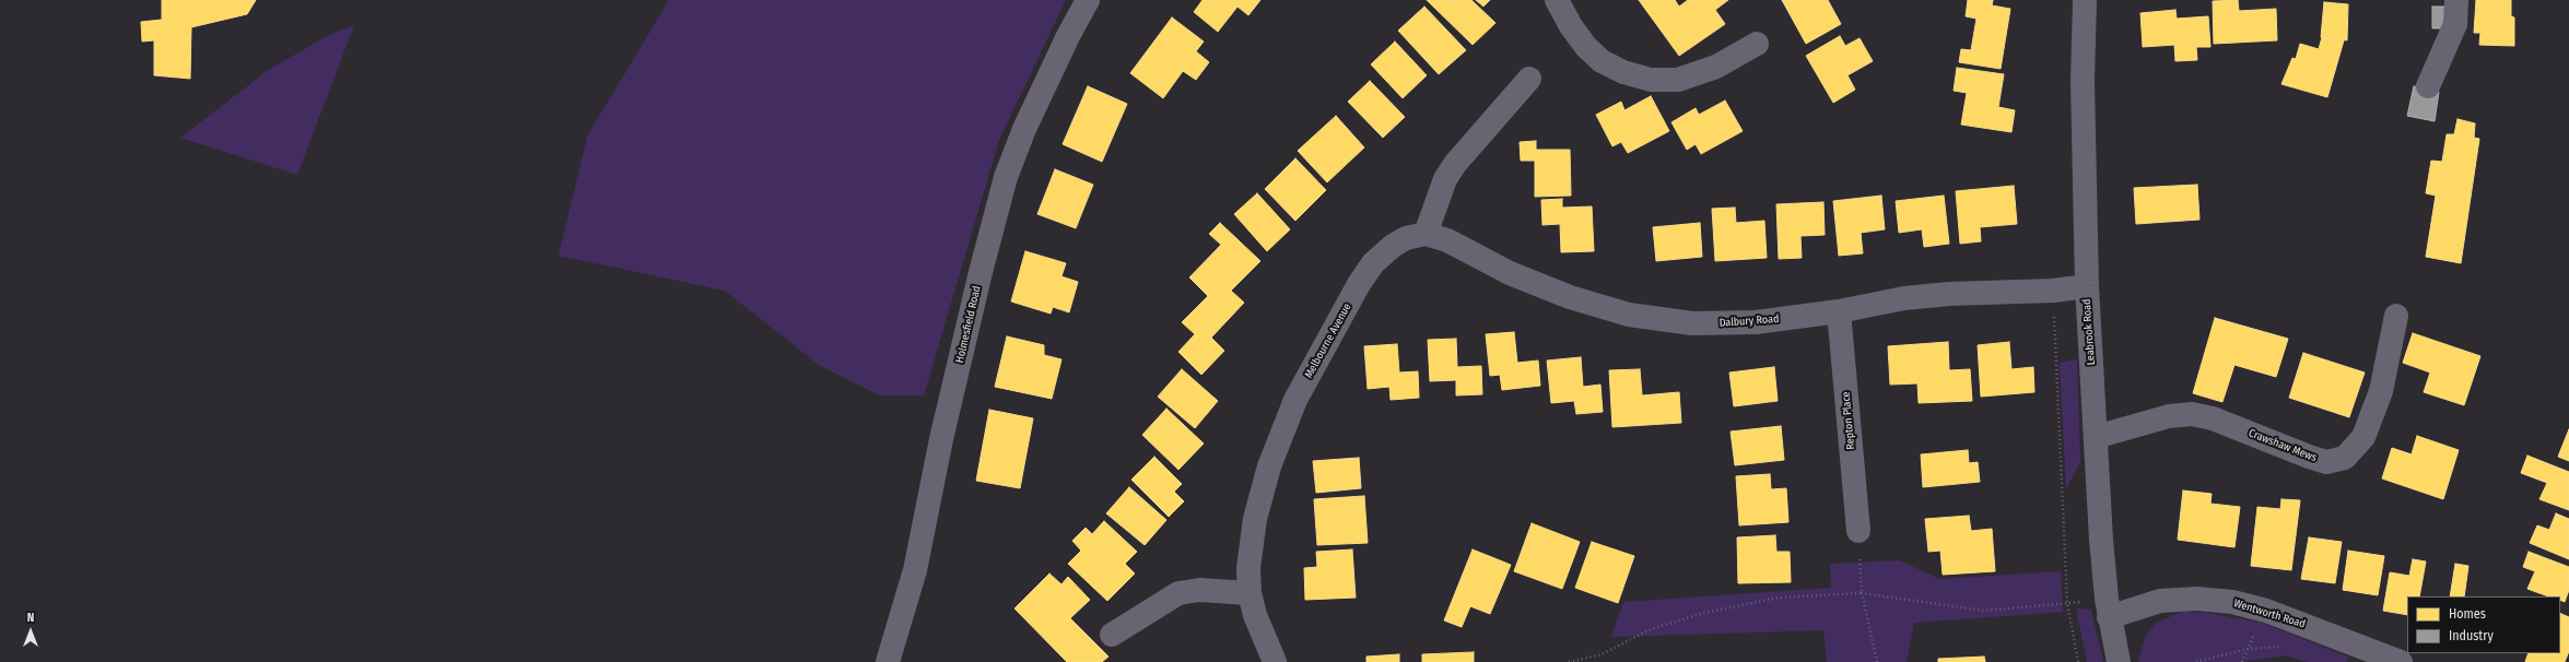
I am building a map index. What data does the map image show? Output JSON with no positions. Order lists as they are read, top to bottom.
{
  "streets": {
    "street": [
      "Dalbury Road",
      "Holmesfield Road",
      "Leabrook Road",
      "Melbourne Avenue",
      "Repton Place",
      "Crawshaw Mews",
      "Wentworth Road"
    ]
  },
  "crossings": [
    ["Dalbury Road", "Leabrook Road"],
    ["Dalbury Road", "Melbourne Avenue"],
    ["Dalbury Road", "Repton Place"],
    ["Leabrook Road", "Crawshaw Mews"],
    ["Leabrook Road", "Wentworth Road"]
  ],
  "legend": ["Homes", "Industry"],
  "north": "top"
}
